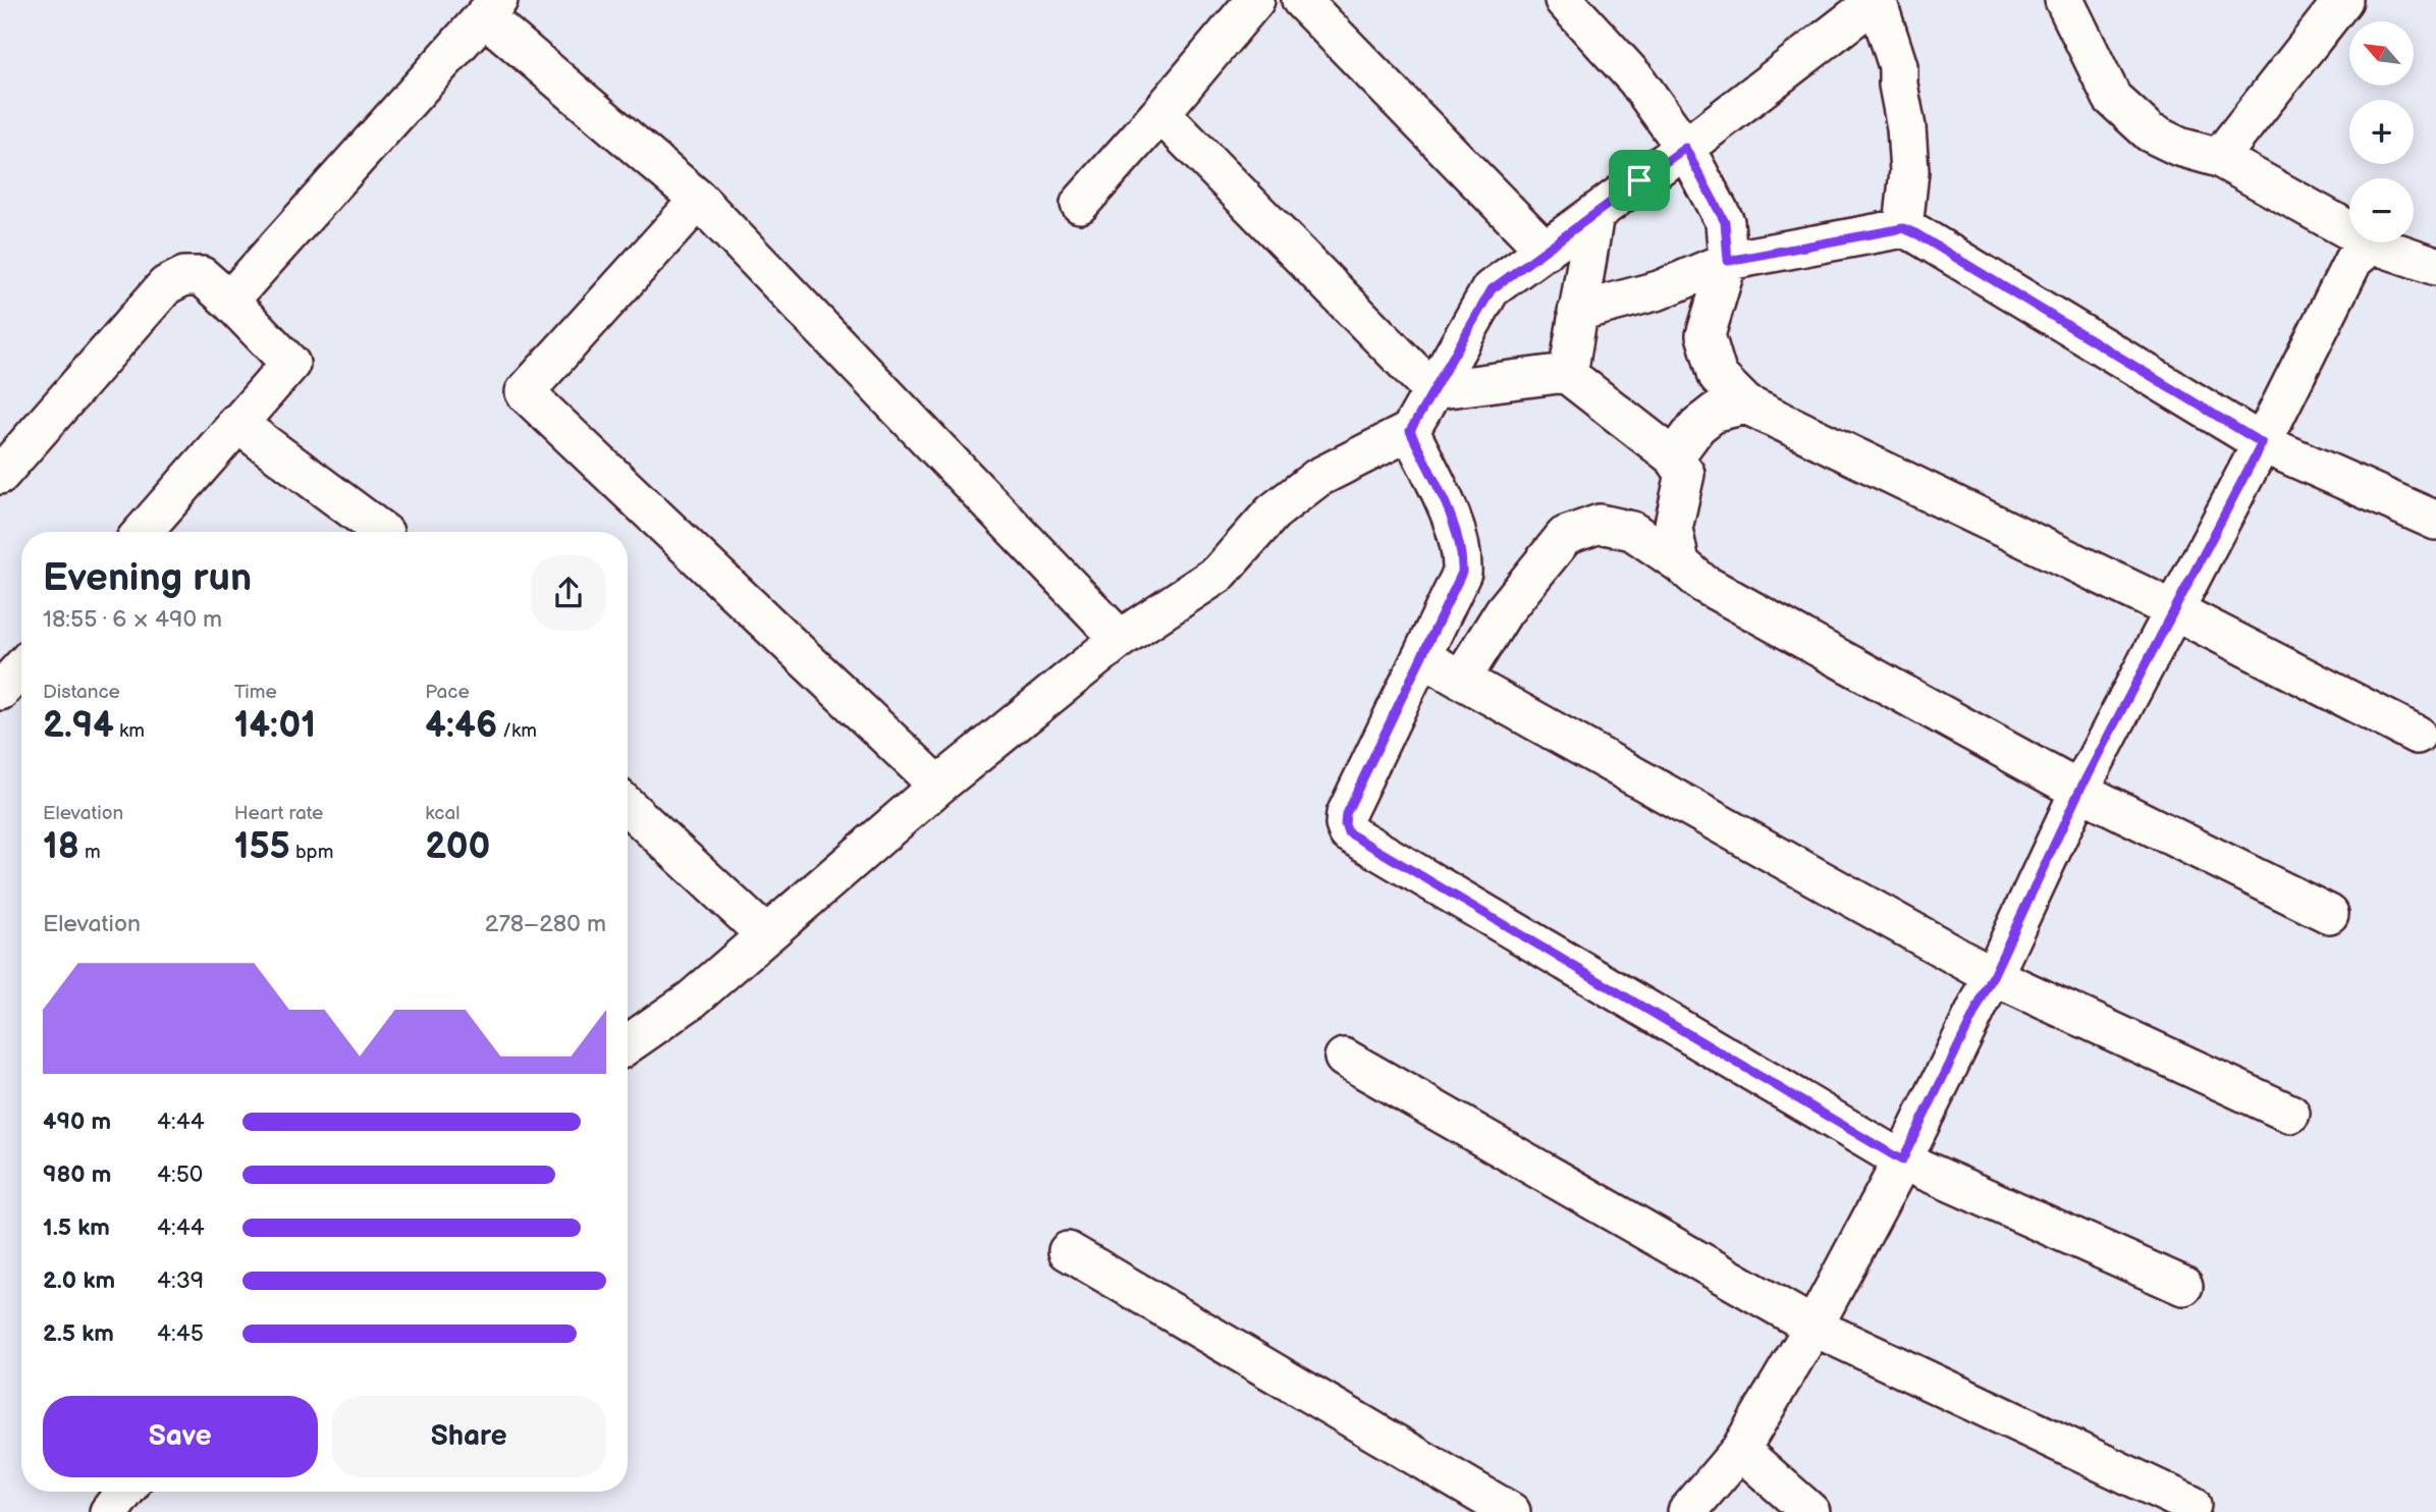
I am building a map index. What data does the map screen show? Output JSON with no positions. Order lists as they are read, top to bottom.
{
  "north": "top left",
  "page": {
    "map_buttons": ["+", "−"],
    "heading": ["Evening run", "18:55 · 6 × 490 m"],
    "stats": [
      ["Distance", "2.94 km"],
      ["Time", "14:01"],
      ["Pace", "4:46 /km"],
      ["Elevation", "18 m"],
      ["Heart rate", "155 bpm"],
      ["kcal", "200"]
    ],
    "chart": ["Elevation", "278–280 m"],
    "list": [
      {
        "name": "490 m",
        "note": "4:44"
      },
      {
        "name": "980 m",
        "note": "4:50"
      },
      {
        "name": "1.5 km",
        "note": "4:44"
      },
      {
        "name": "2.0 km",
        "note": "4:39"
      },
      {
        "name": "2.5 km",
        "note": "4:45"
      }
    ],
    "buttons": ["Save", "Share"]
  }
}
